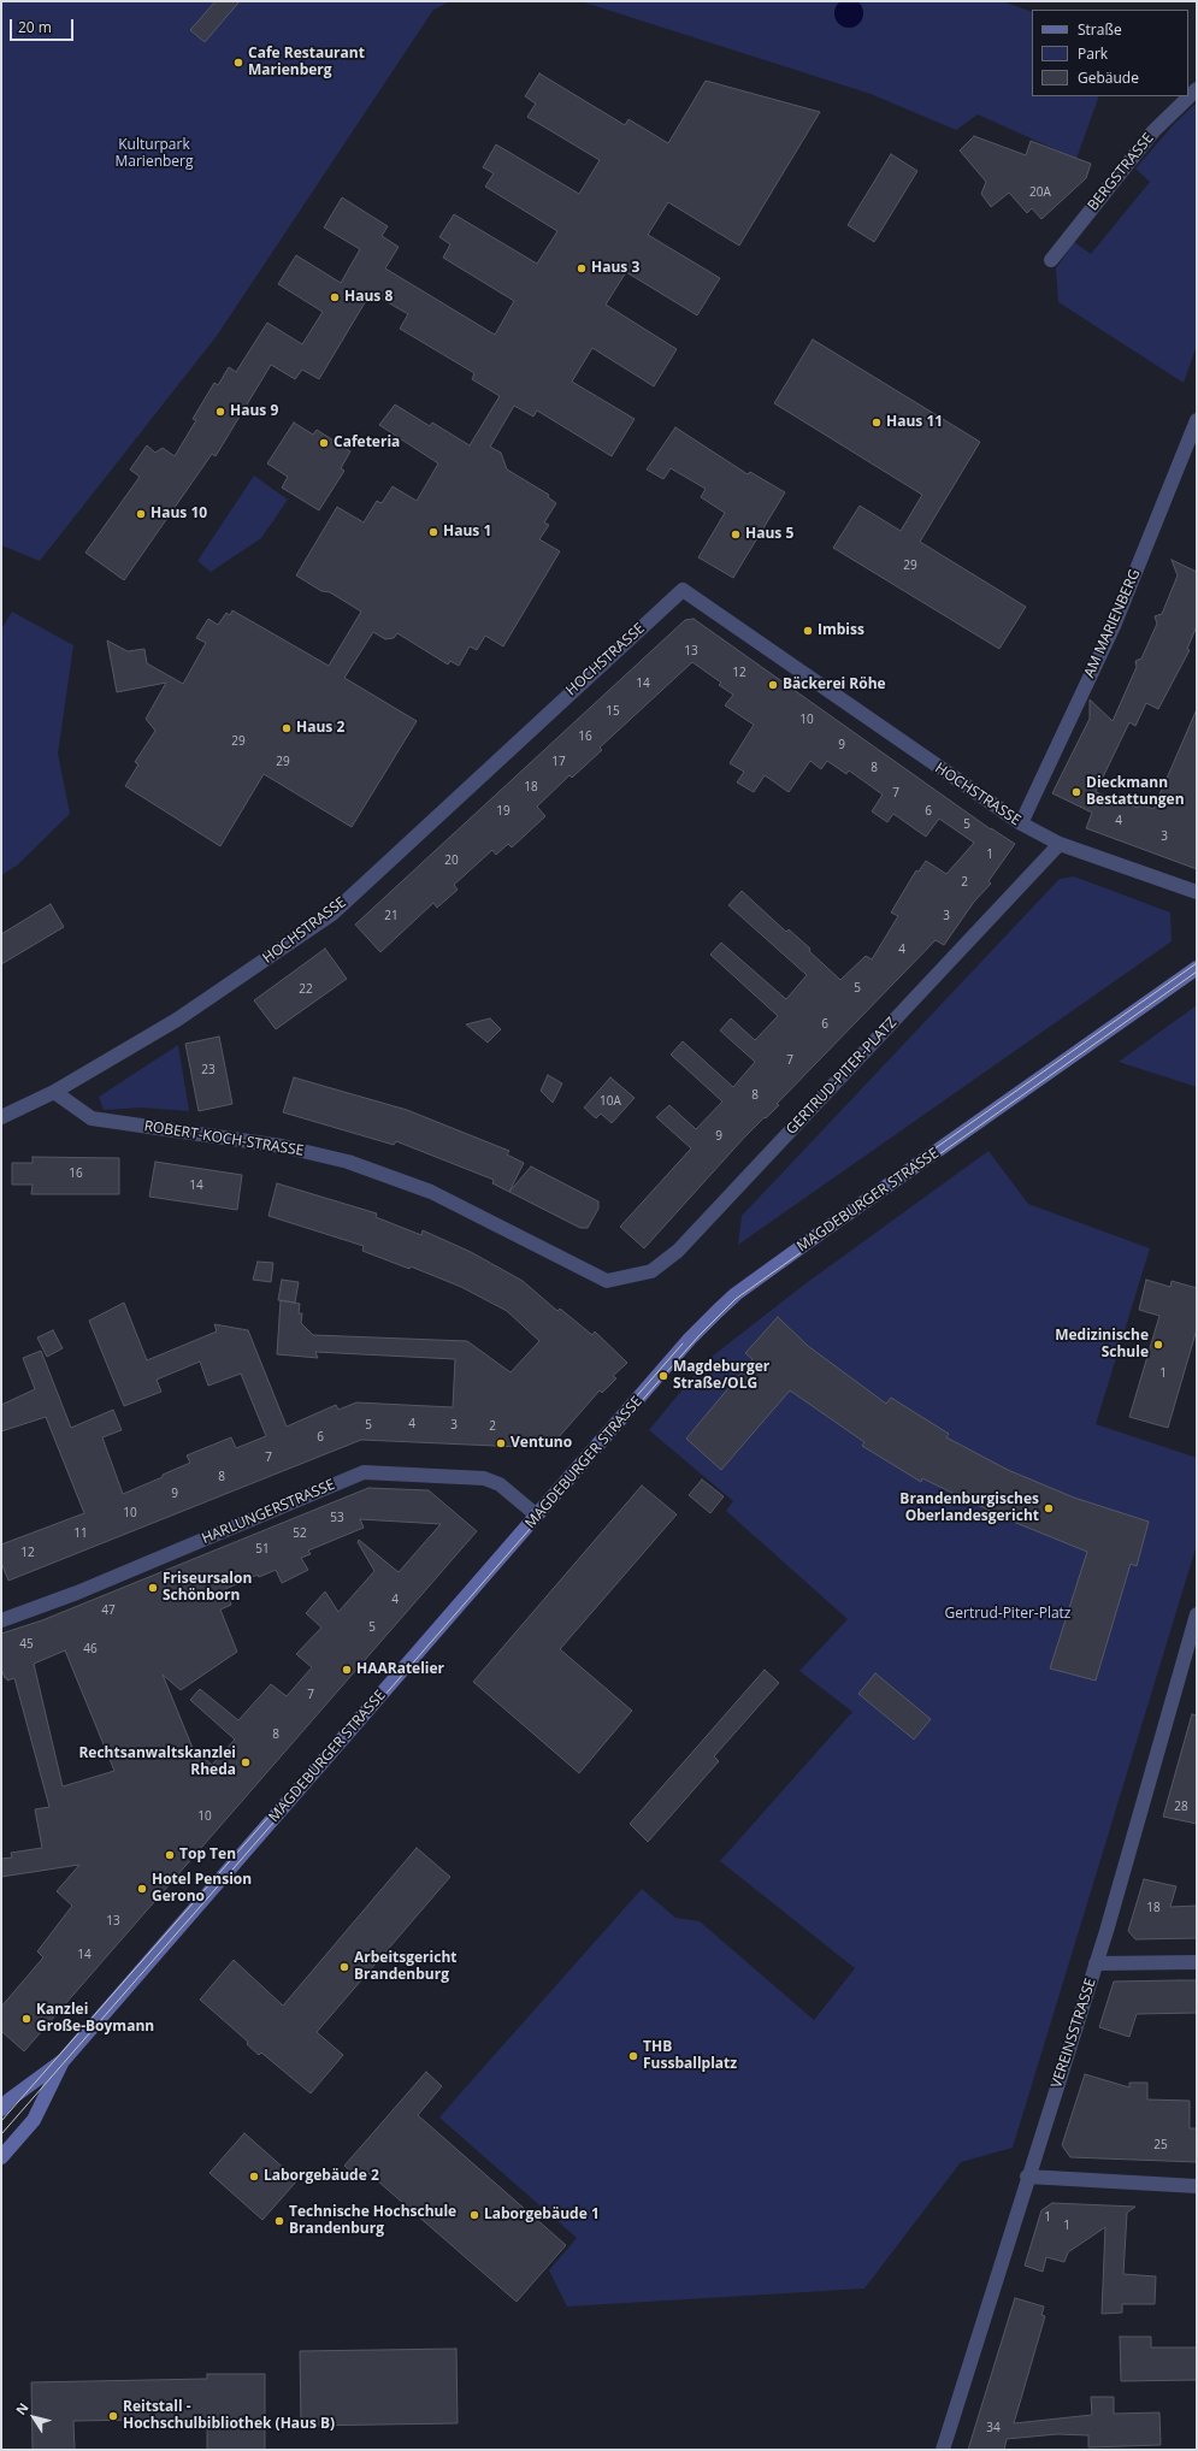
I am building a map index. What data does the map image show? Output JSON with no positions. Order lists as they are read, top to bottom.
{
  "streets": {
    "street": [
      "BERGSTRASSE",
      "AM MARIENBERG",
      "HOCHSTRASSE",
      "GERTRUD-PITER-PLATZ",
      "ROBERT-KOCH-STRASSE",
      "MAGDEBURGER STRASSE",
      "HARLUNGERSTRASSE",
      "VEREINSSTRASSE"
    ]
  },
  "crossings": [
    ["AM MARIENBERG", "HOCHSTRASSE"],
    ["HOCHSTRASSE", "GERTRUD-PITER-PLATZ"],
    ["HOCHSTRASSE", "ROBERT-KOCH-STRASSE"],
    ["GERTRUD-PITER-PLATZ", "ROBERT-KOCH-STRASSE"],
    ["MAGDEBURGER STRASSE", "HARLUNGERSTRASSE"]
  ],
  "parks": ["Kulturpark Marienberg", "Gertrud-Piter-Platz"],
  "places": [
    "Cafe Restaurant Marienberg",
    "Haus 3",
    "Haus 8",
    "Haus 9",
    "Haus 11",
    "Cafeteria",
    "Haus 10",
    "Haus 1",
    "Haus 5",
    "Imbiss",
    "Bäckerei Röhe",
    "Haus 2",
    "Dieckmann Bestattungen",
    "Medizinische Schule",
    "Magdeburger Straße/OLG",
    "Ventuno",
    "Brandenburgisches Oberlandesgericht",
    "Friseursalon Schönborn",
    "HAARatelier",
    "Rechtsanwaltskanzlei Rheda",
    "Top Ten",
    "Hotel Pension Gerono",
    "Arbeitsgericht Brandenburg",
    "Kanzlei Große-Boymann",
    "THB Fussballplatz",
    "Laborgebäude 2",
    "Laborgebäude 1",
    "Technische Hochschule Brandenburg",
    "Reitstall - Hochschulbibliothek (Haus B)"
  ],
  "house_numbers": [
    "20A",
    "29",
    "13",
    "12",
    "14",
    "15",
    "10",
    "16",
    "29",
    "9",
    "29",
    "17",
    "8",
    "18",
    "7",
    "19",
    "6",
    "4",
    "5",
    "3",
    "1",
    "20",
    "2",
    "21",
    "3",
    "4",
    "5",
    "22",
    "6",
    "7",
    "23",
    "8",
    "10A",
    "9",
    "16",
    "14",
    "1",
    "4",
    "5",
    "3",
    "2",
    "6",
    "7",
    "8",
    "9",
    "10",
    "53",
    "11",
    "52",
    "51",
    "12",
    "4",
    "47",
    "5",
    "45",
    "46",
    "7",
    "8",
    "28",
    "10",
    "18",
    "13",
    "14",
    "25",
    "1",
    "1",
    "34"
  ],
  "legend": ["Straße", "Park", "Gebäude"],
  "scale_bar": "20 m",
  "north": "top left"
}
